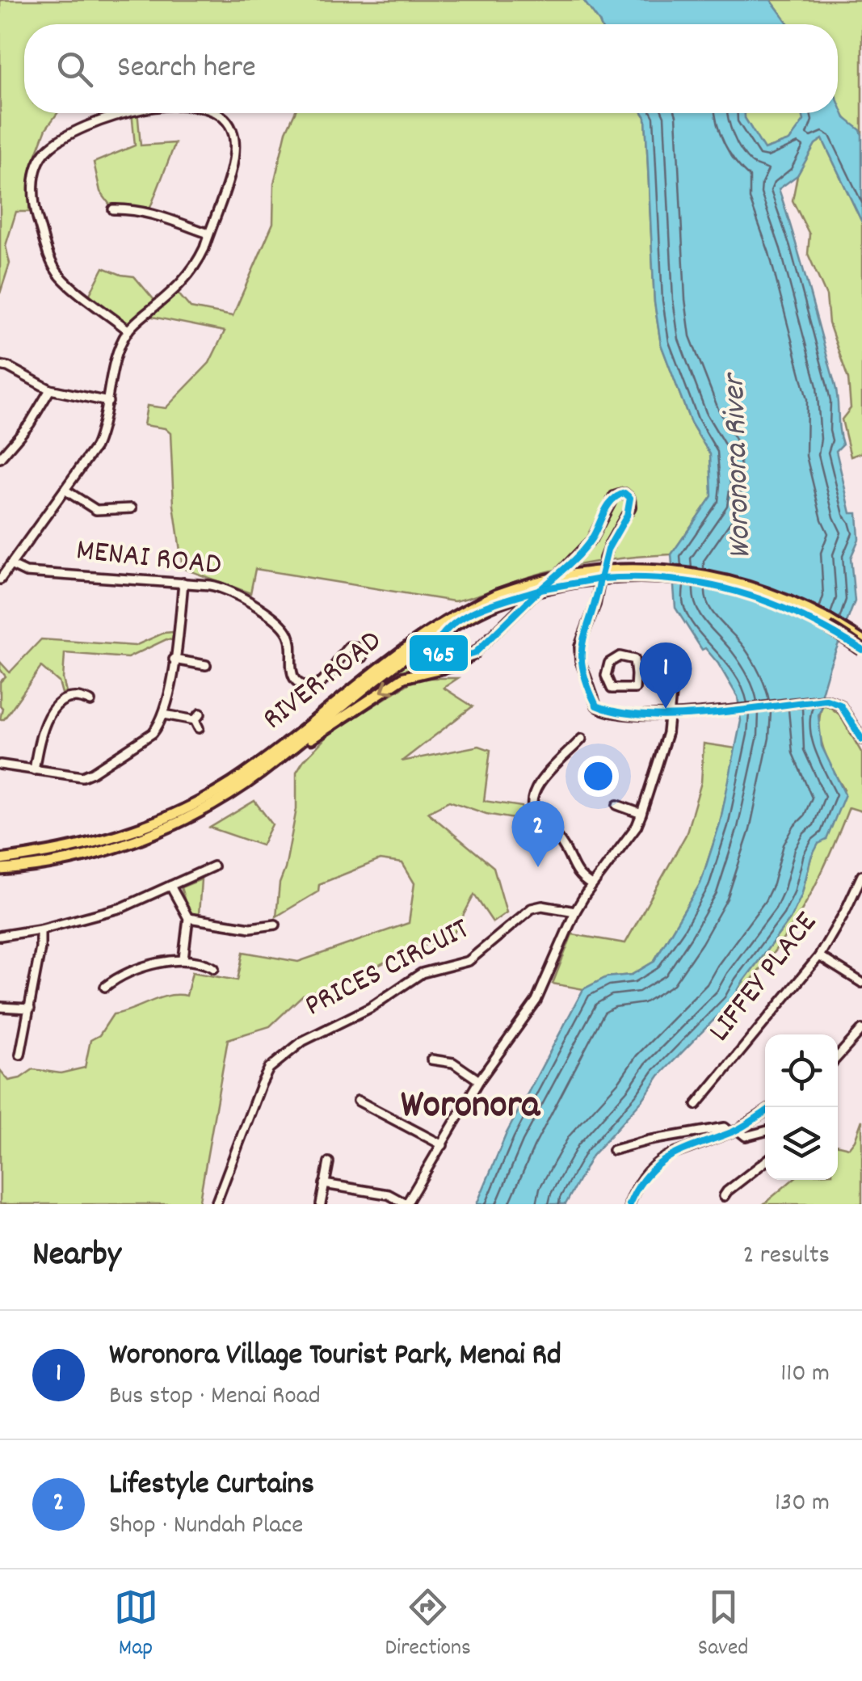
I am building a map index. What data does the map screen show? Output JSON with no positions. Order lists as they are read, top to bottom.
{
  "streets": {
    "main road": ["RIVER ROAD"],
    "street": ["MENAI ROAD", "PRICES CIRCUIT", "LIFFEY PLACE"]
  },
  "districts": ["Woronora"],
  "water": ["Woronora River"],
  "lines": ["transit line 965"],
  "page": {
    "search": "Search here",
    "pins": ["1", "2"],
    "heading": ["Nearby", "2 results"],
    "list": [
      {
        "mark": "1",
        "name": "Woronora Village Tourist Park, Menai Rd",
        "note": "Bus stop · Menai Road",
        "value": "110 m"
      },
      {
        "mark": "2",
        "name": "Lifestyle Curtains",
        "note": "Shop · Nundah Place",
        "value": "130 m"
      }
    ],
    "nav": ["Map", "Directions", "Saved"]
  }
}
